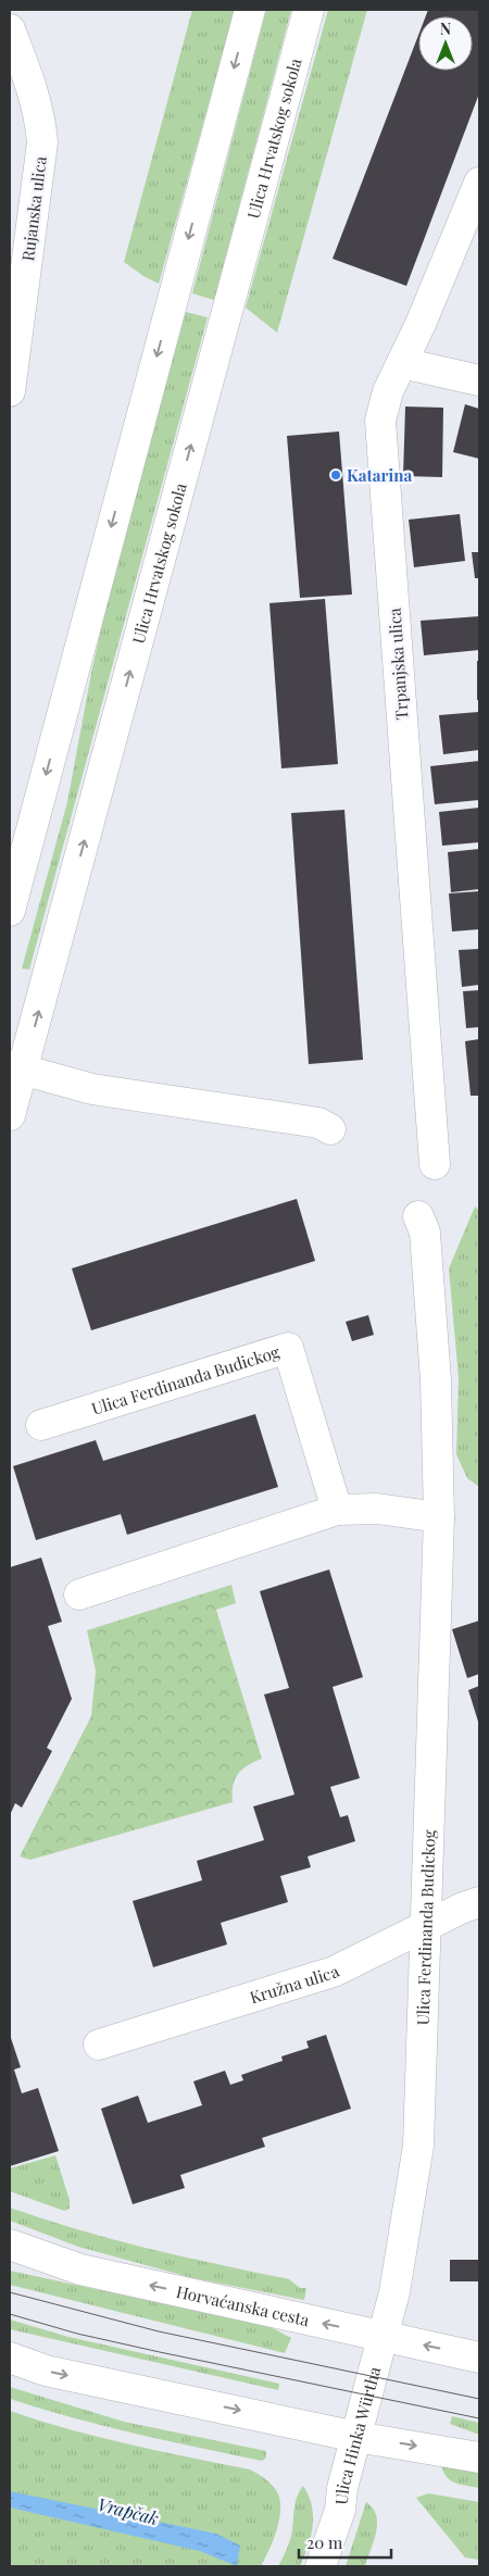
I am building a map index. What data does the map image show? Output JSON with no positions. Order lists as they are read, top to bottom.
{
  "streets": {
    "street": [
      "Ulica Hrvatskog sokola",
      "Rujanska ulica",
      "Trpanjska ulica",
      "Ulica Ferdinanda Budickog",
      "Kružna ulica",
      "Horvaćanska cesta",
      "Ulica Hinka Würtha"
    ]
  },
  "crossings": [
    ["Ulica Ferdinanda Budickog", "Kružna ulica"],
    ["Ulica Ferdinanda Budickog", "Horvaćanska cesta"],
    ["Ulica Ferdinanda Budickog", "Ulica Hinka Würtha"],
    ["Horvaćanska cesta", "Ulica Hinka Würtha"]
  ],
  "water": ["Vrapčak"],
  "places": ["Katarina"],
  "scale_bar": "20 m",
  "north": "top"
}
